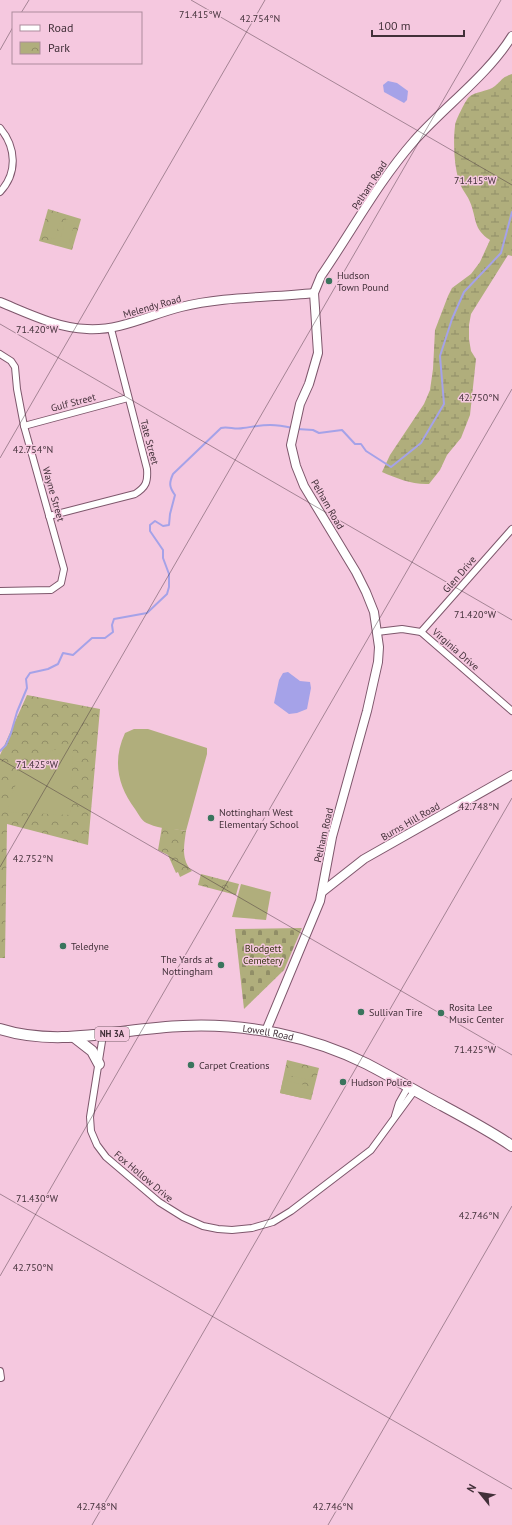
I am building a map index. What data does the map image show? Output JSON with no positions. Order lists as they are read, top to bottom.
{
  "streets": {
    "main road": ["Lowell Road", "NH 3A"],
    "street": [
      "Pelham Road",
      "Melendy Road",
      "Gulf Street",
      "Tate Street",
      "Wayne Street",
      "Glen Drive",
      "Virginia Drive",
      "Burns Hill Road",
      "Fox Hollow Drive"
    ]
  },
  "crossings": [
    ["Pelham Road", "Melendy Road"],
    ["Pelham Road", "Virginia Drive"],
    ["Pelham Road", "Burns Hill Road"],
    ["Pelham Road", "Lowell Road"],
    ["Melendy Road", "Tate Street"],
    ["Gulf Street", "Tate Street"],
    ["Gulf Street", "Wayne Street"],
    ["Tate Street", "Wayne Street"],
    ["Glen Drive", "Virginia Drive"],
    ["Lowell Road", "Fox Hollow Drive"]
  ],
  "parks": ["Blodgett Cemetery"],
  "places": [
    "Hudson Town Pound",
    "Nottingham West Elementary School",
    "Teledyne",
    "The Yards at Nottingham",
    "Sullivan Tire",
    "Rosita Lee Music Center",
    "Carpet Creations",
    "Hudson Police"
  ],
  "legend": ["Road", "Park"],
  "scale_bar": "100 m",
  "north": "top left",
  "coordinates": [
    "71.415°W",
    "42.754°N",
    "71.420°W",
    "42.750°N",
    "71.425°W",
    "42.748°N",
    "42.752°N",
    "71.430°W",
    "42.746°N"
  ]
}
